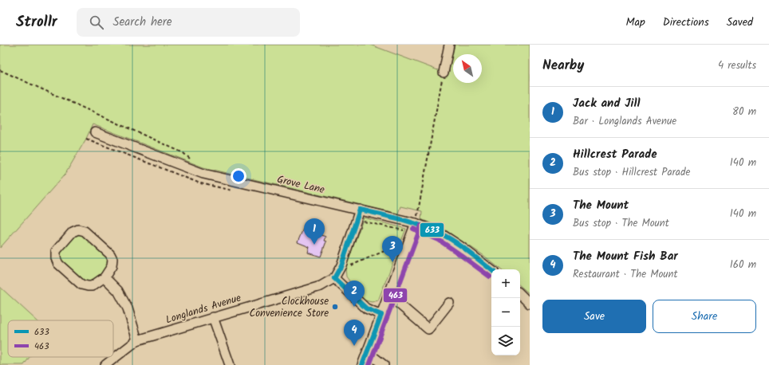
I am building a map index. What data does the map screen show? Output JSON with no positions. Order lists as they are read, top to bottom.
{
  "streets": {
    "street": ["Grove Lane", "Longlands Avenue"]
  },
  "places": ["Clockhouse Convenience Store"],
  "lines": ["transit line 633", "transit line 463"],
  "legend": ["633", "463"],
  "north": "top left",
  "page": {
    "header": "Strollr",
    "search": "Search here",
    "nav": ["Map", "Directions", "Saved"],
    "heading": ["Nearby", "4 results"],
    "list": [
      {
        "mark": "1",
        "name": "Jack and Jill",
        "note": "Bar · Longlands Avenue",
        "value": "80 m"
      },
      {
        "mark": "2",
        "name": "Hillcrest Parade",
        "note": "Bus stop · Hillcrest Parade",
        "value": "140 m"
      },
      {
        "mark": "3",
        "name": "The Mount",
        "note": "Bus stop · The Mount",
        "value": "140 m"
      },
      {
        "mark": "4",
        "name": "The Mount Fish Bar",
        "note": "Restaurant · The Mount",
        "value": "160 m"
      }
    ],
    "pins": [
      "1",
      "3",
      "2",
      "4"
    ],
    "map_buttons": ["+", "−"],
    "buttons": ["Save", "Share"]
  }
}
